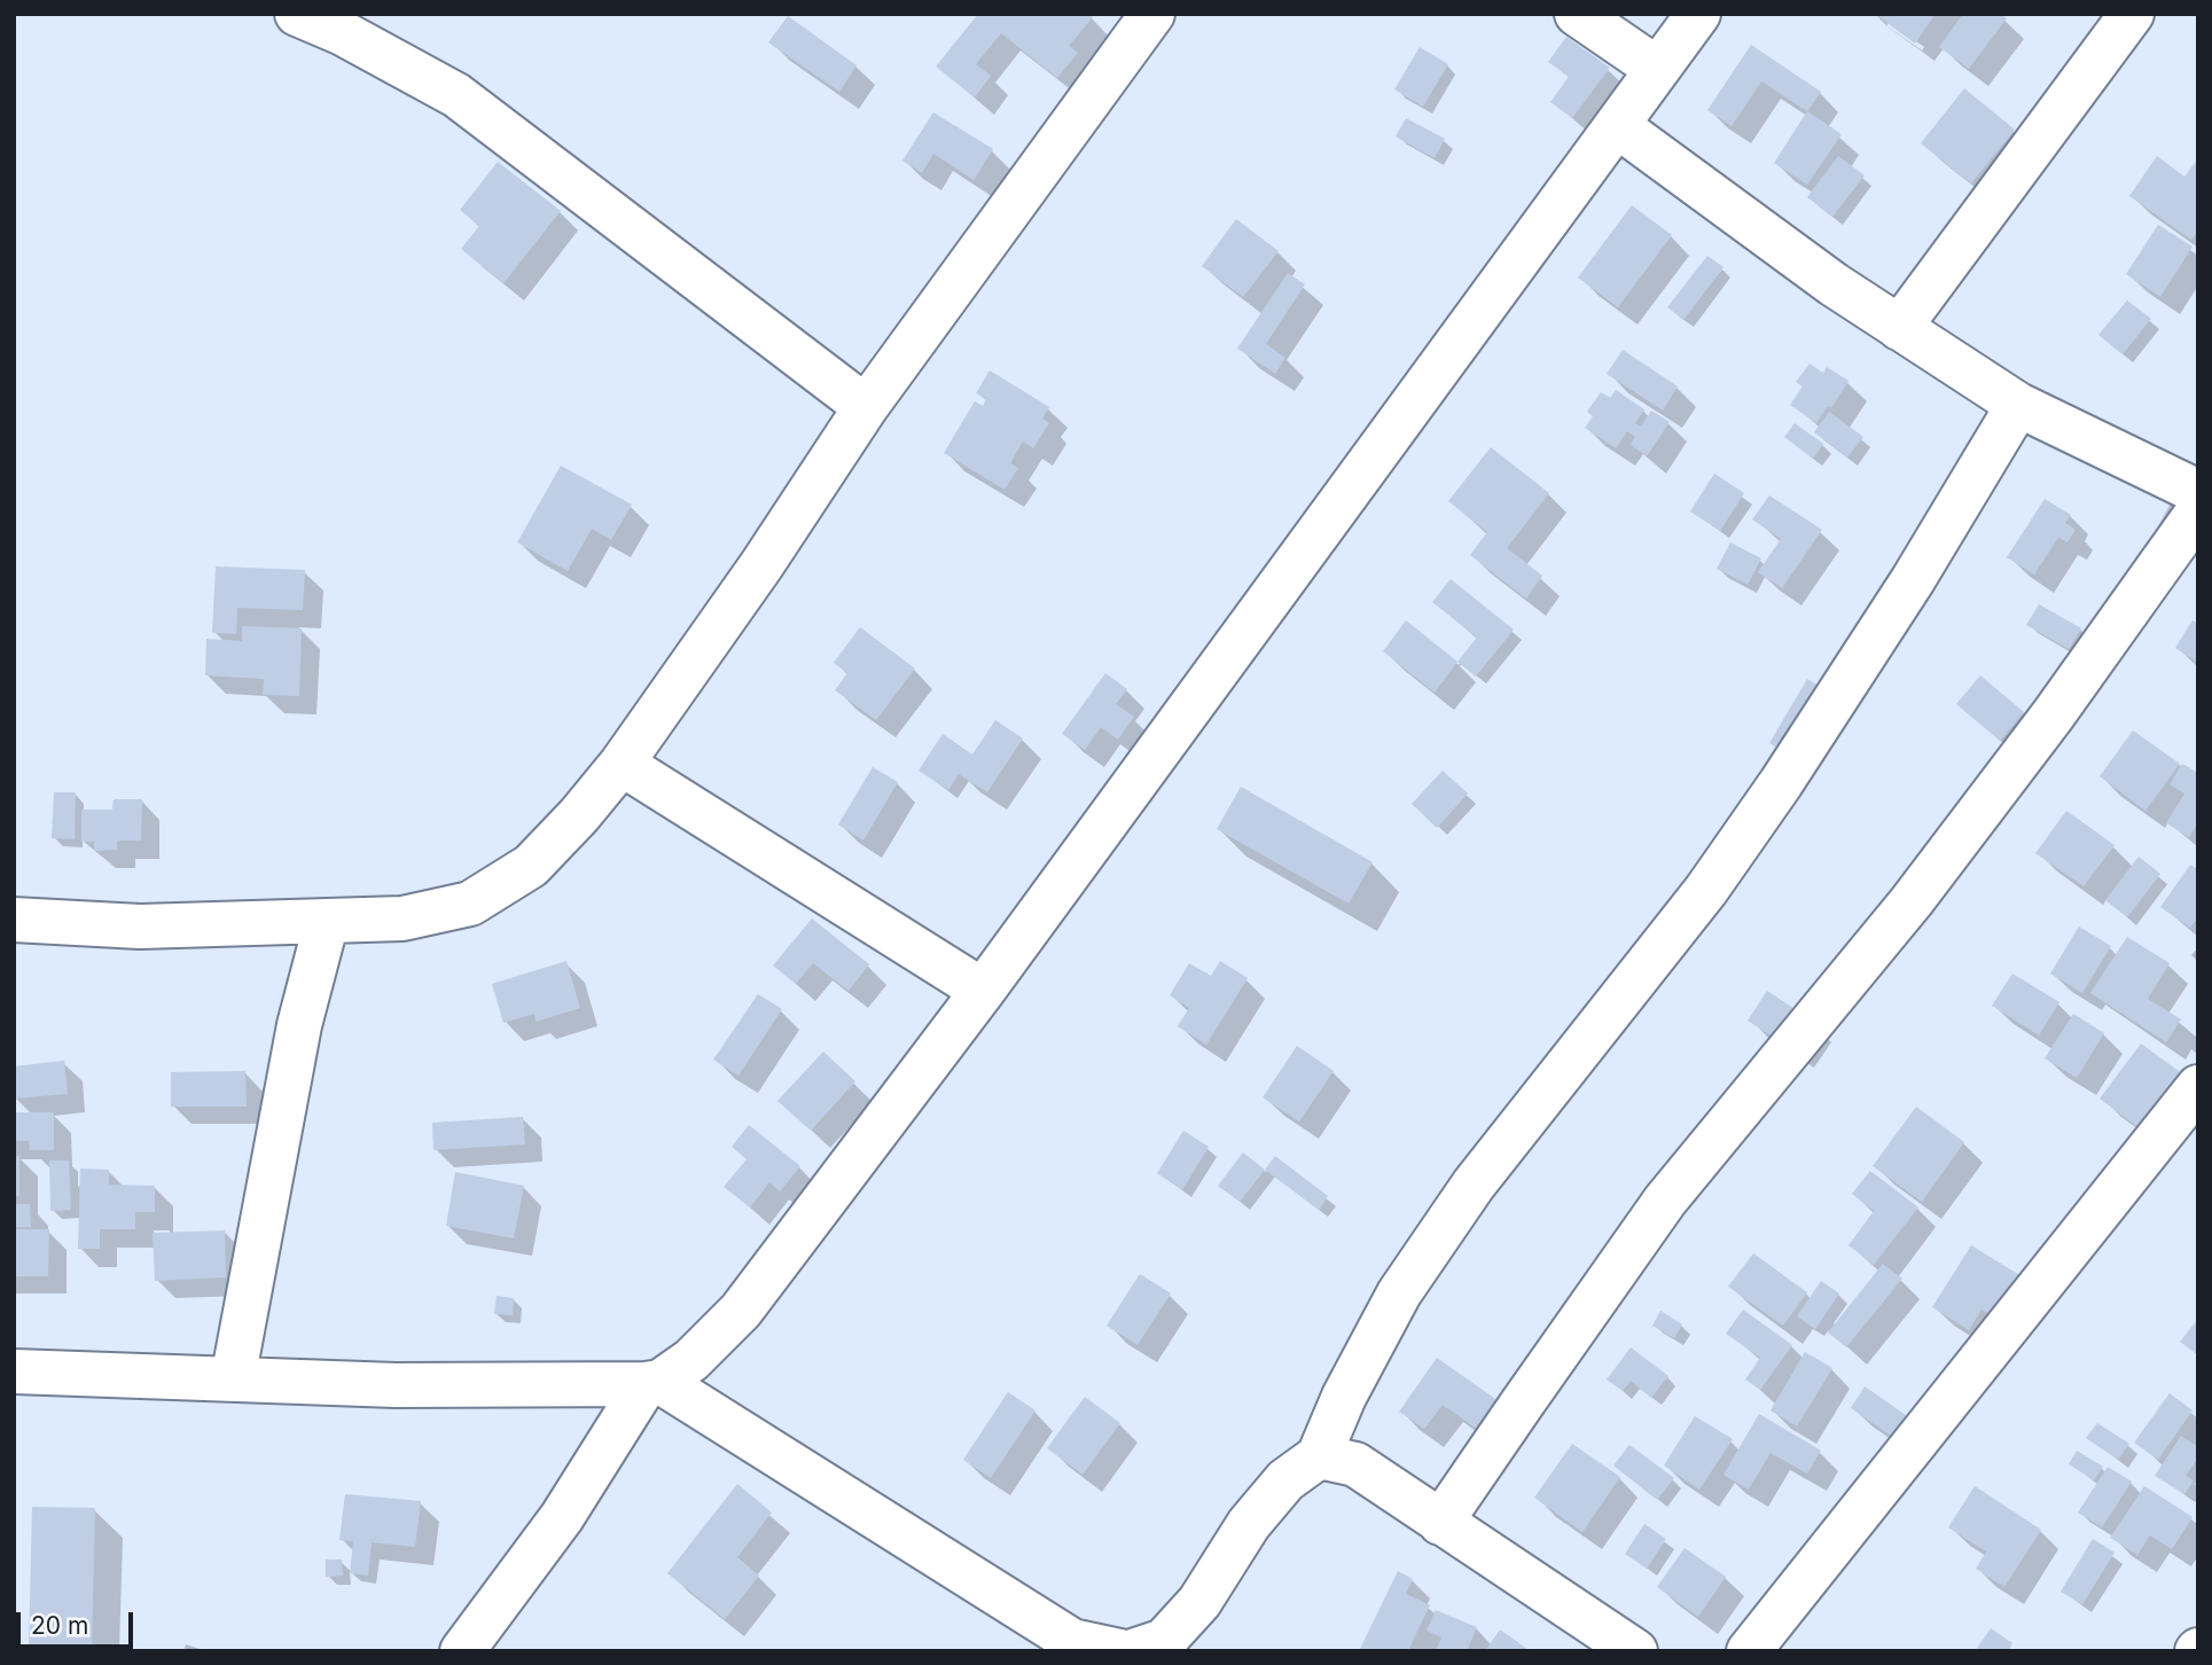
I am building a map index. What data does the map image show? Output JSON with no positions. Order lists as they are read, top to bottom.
{
  "scale_bar": "20 m"
}
